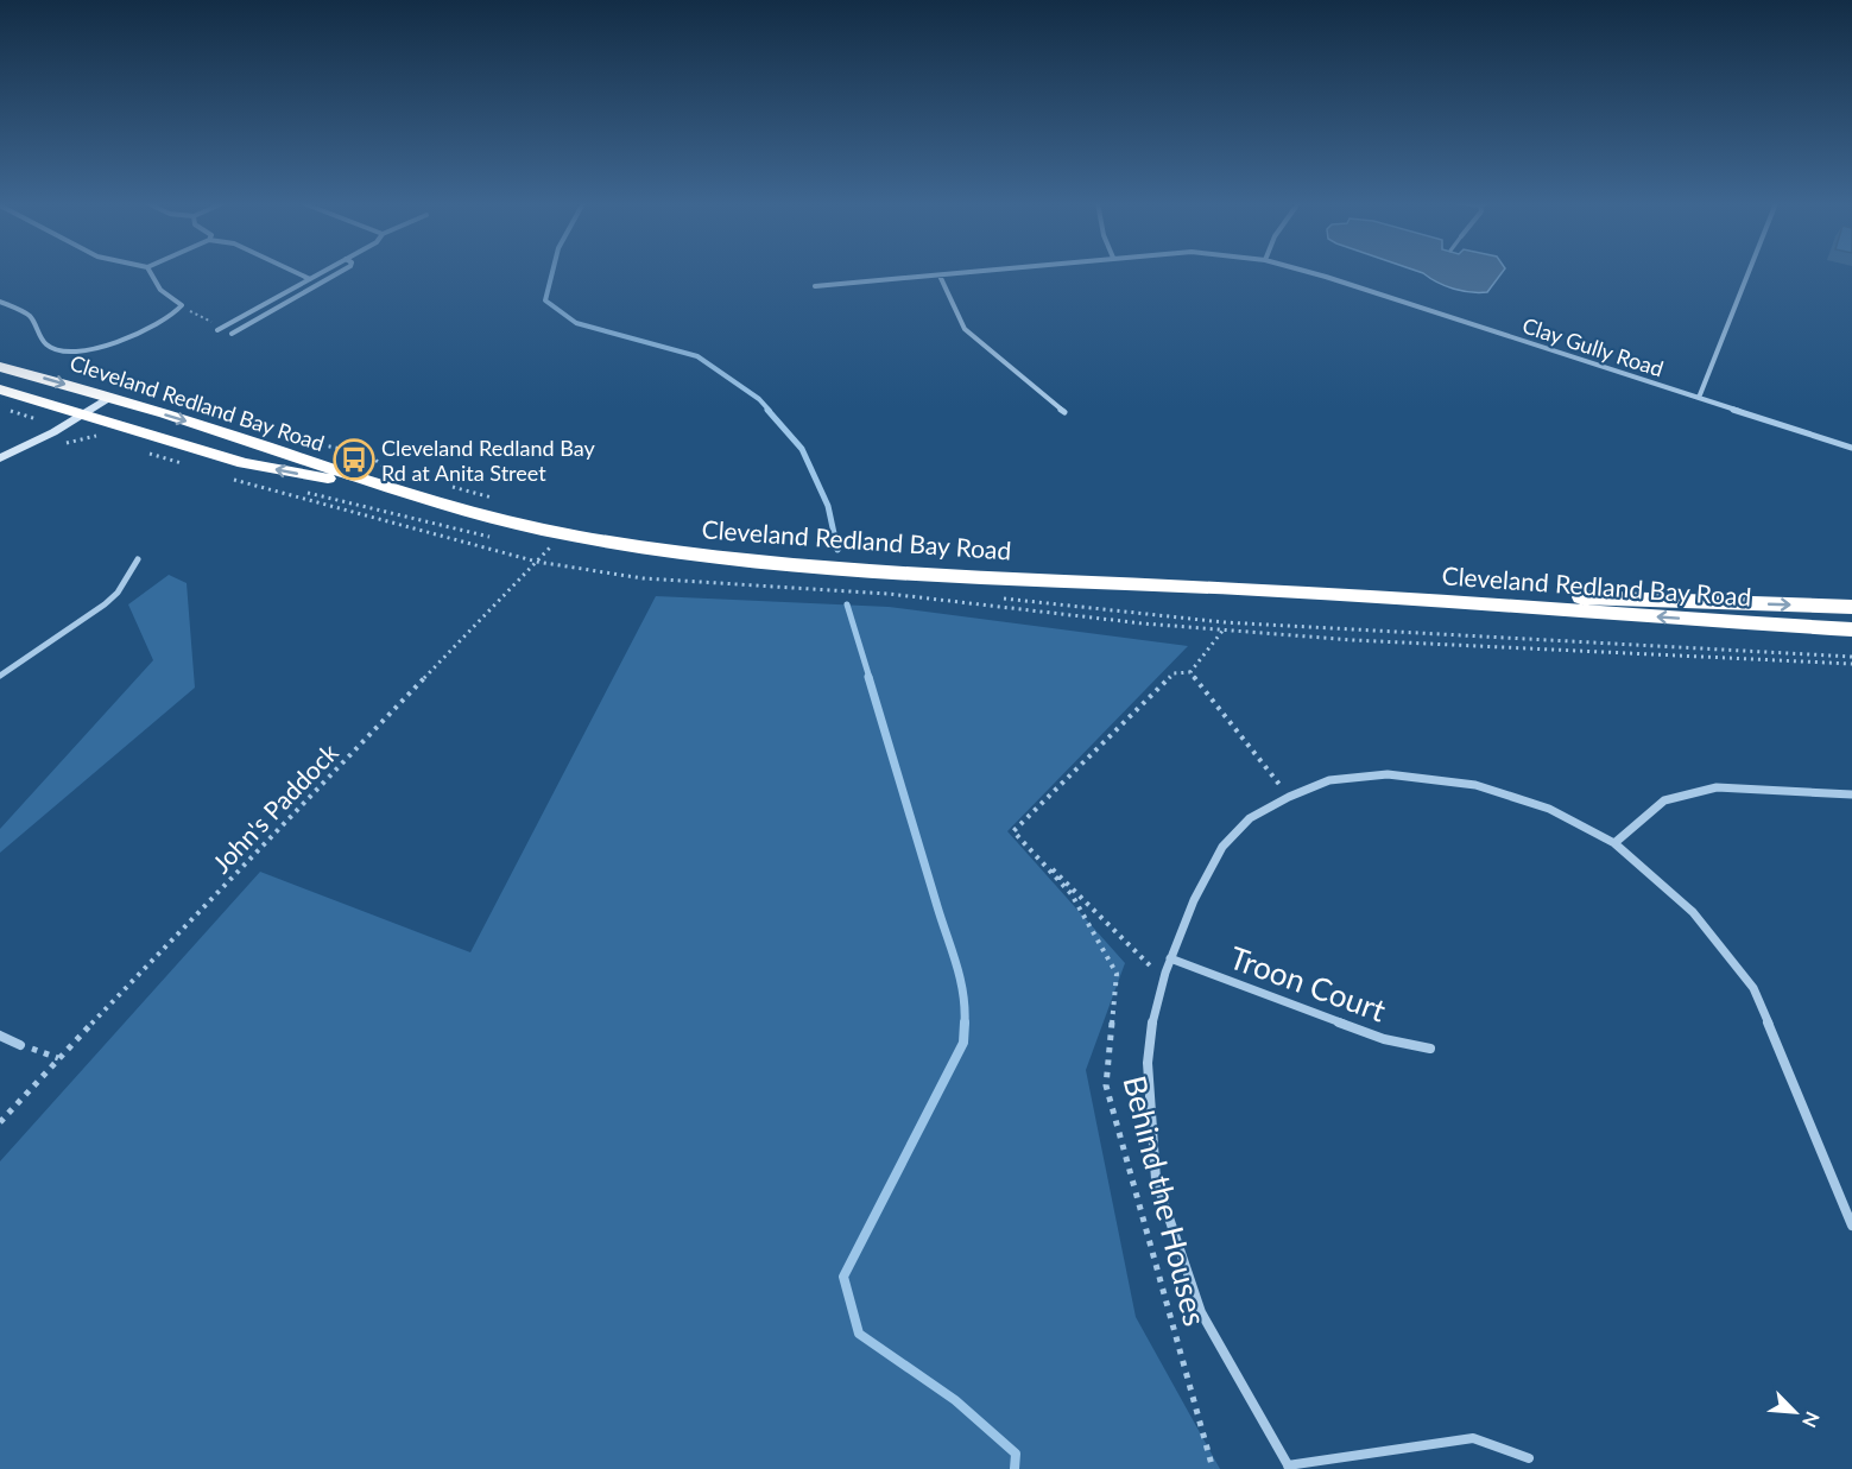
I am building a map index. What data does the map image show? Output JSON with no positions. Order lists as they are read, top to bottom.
{
  "streets": {
    "highway": ["Cleveland Redland Bay Road"],
    "street": ["Clay Gully Road", "Troon Court"],
    "path": ["John's Paddock", "Behind the Houses"]
  },
  "crossings": [
    ["Cleveland Redland Bay Road", "John's Paddock"]
  ],
  "places": {
    "bus stop": ["Cleveland Redland Bay Rd at Anita Street"]
  },
  "north": "bottom right"
}
